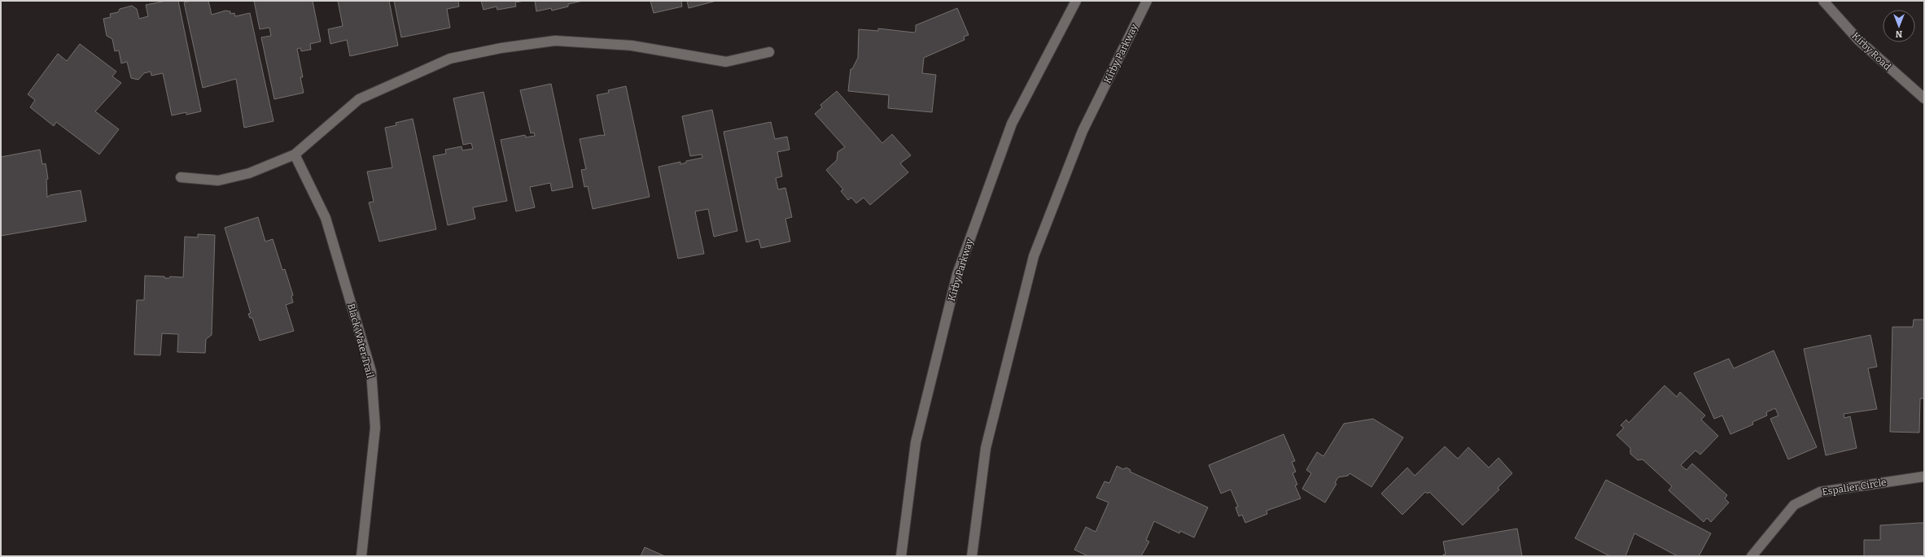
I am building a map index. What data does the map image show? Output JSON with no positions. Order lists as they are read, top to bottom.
{
  "streets": {
    "street": [
      "Kirby Road",
      "Kirby Parkway",
      "Black Water Trail",
      "Espalier Circle"
    ]
  },
  "north": "bottom"
}
